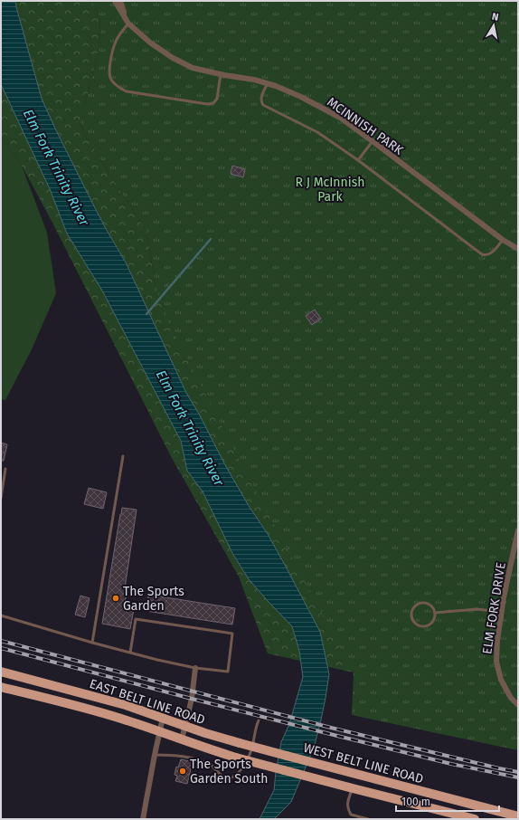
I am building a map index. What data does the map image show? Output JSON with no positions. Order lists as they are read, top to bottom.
{
  "streets": {
    "main road": ["EAST BELT LINE ROAD", "WEST BELT LINE ROAD"],
    "street": ["MCINNISH PARK", "ELM FORK DRIVE"]
  },
  "crossings": [
    ["EAST BELT LINE ROAD", "WEST BELT LINE ROAD"]
  ],
  "water": ["Elm Fork Trinity River"],
  "parks": ["R J McInnish Park"],
  "places": ["The Sports Garden", "The Sports Garden South"],
  "scale_bar": "100 m",
  "north": "top"
}
